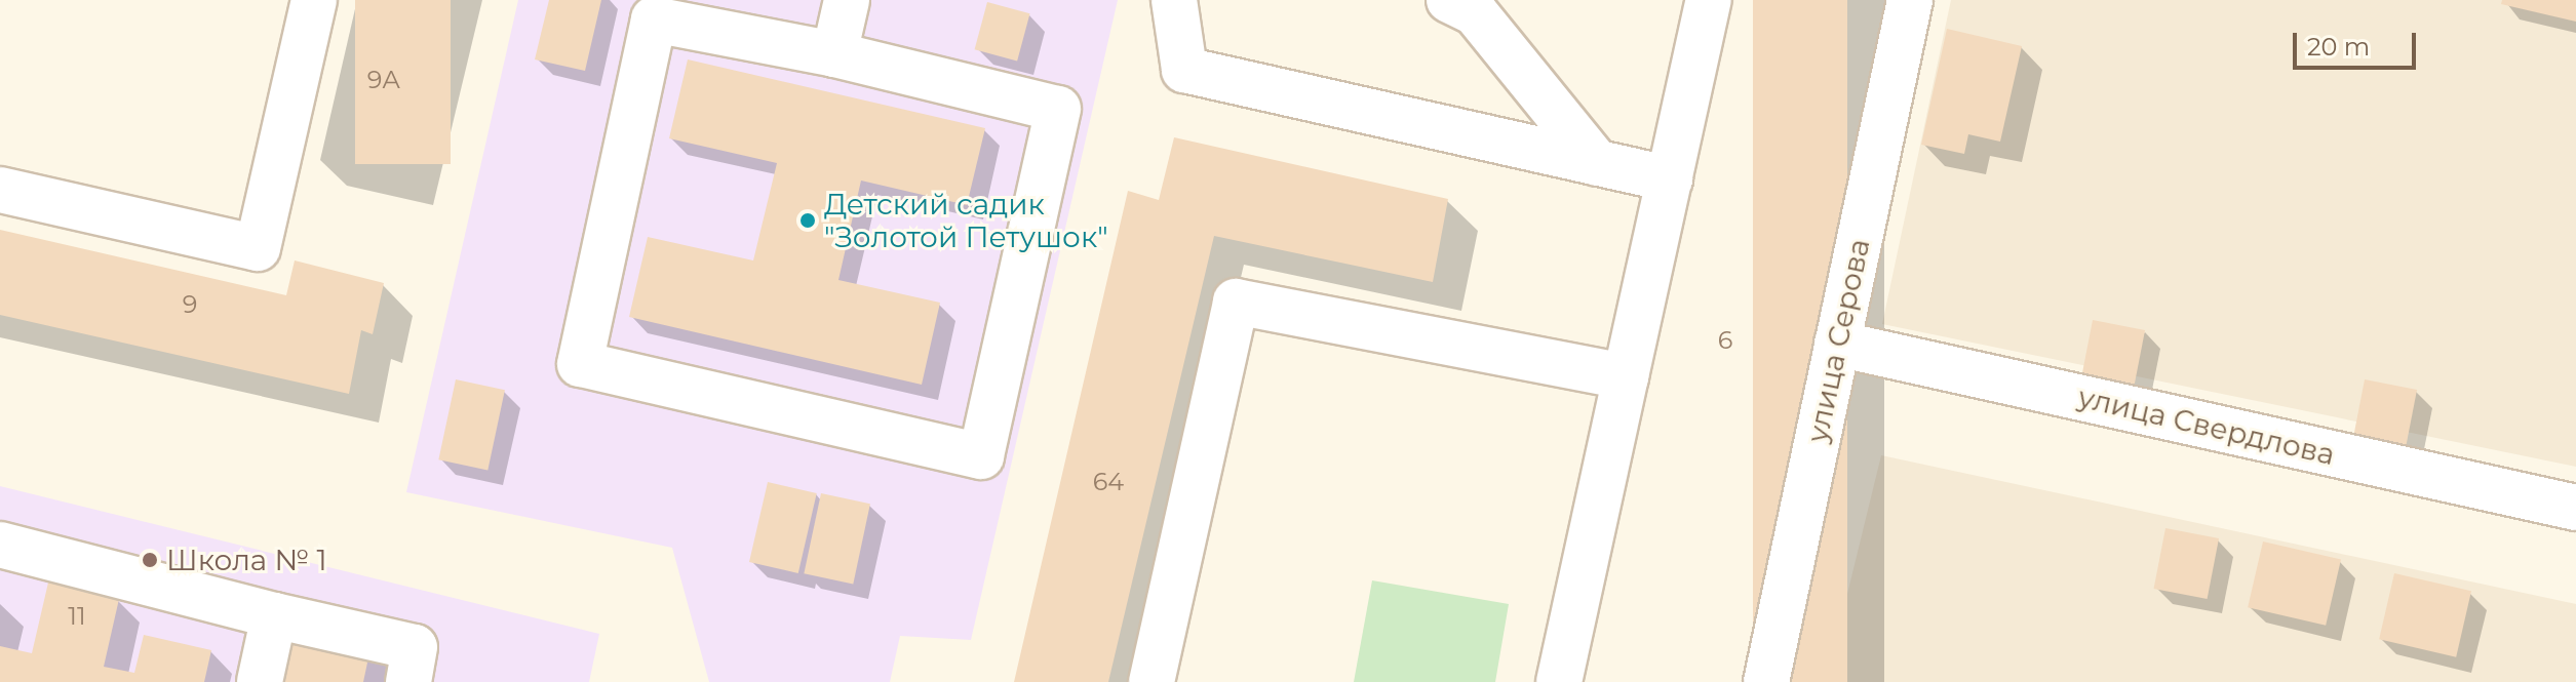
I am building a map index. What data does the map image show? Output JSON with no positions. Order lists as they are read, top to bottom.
{
  "streets": {
    "street": ["улица Серова", "улица Свердлова"]
  },
  "crossings": [
    ["улица Серова", "улица Свердлова"]
  ],
  "places": ["Детский садик \"Золотой Петушок\"", "Школа № 1"],
  "house_numbers": [
    "9А",
    "9",
    "6",
    "64",
    "11"
  ],
  "scale_bar": "20 m"
}
